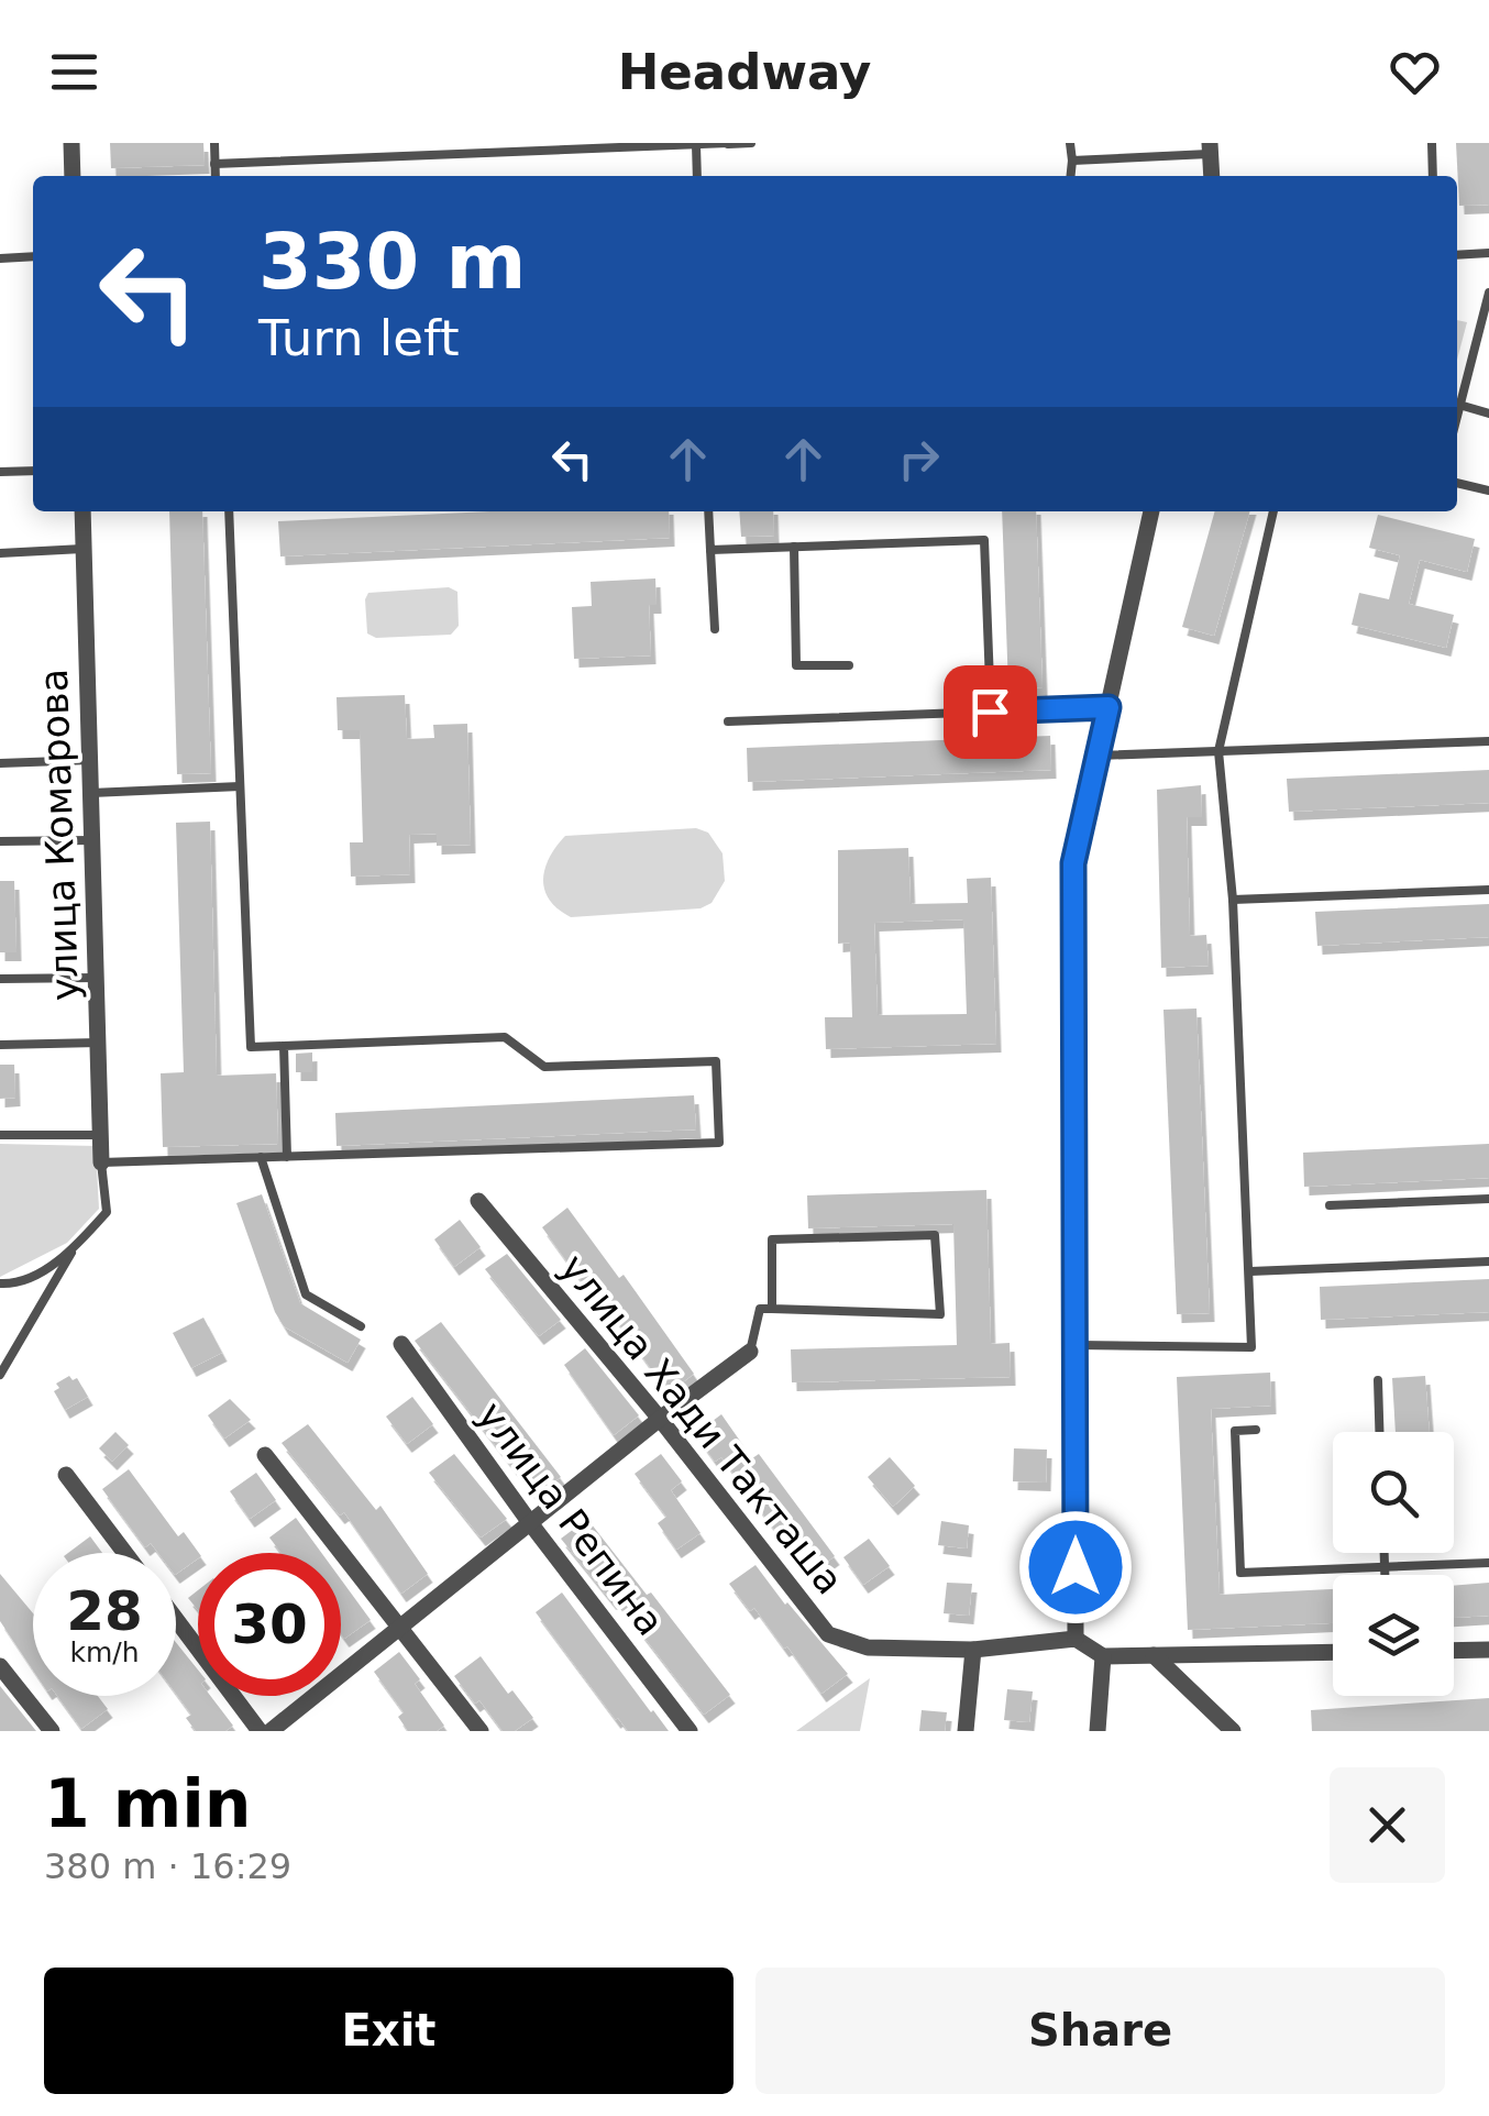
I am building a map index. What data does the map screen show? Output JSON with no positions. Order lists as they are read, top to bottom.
{
  "streets": {
    "street": ["улица Комарова", "улица Хади Такташа", "улица Репина"]
  },
  "page": {
    "header": "Headway",
    "turn": ["330 m", "Turn left"],
    "speed": "28 km/h",
    "limit": "30",
    "heading": ["1 min", "380 m · 16:29"],
    "buttons": ["Exit", "Share"]
  }
}
